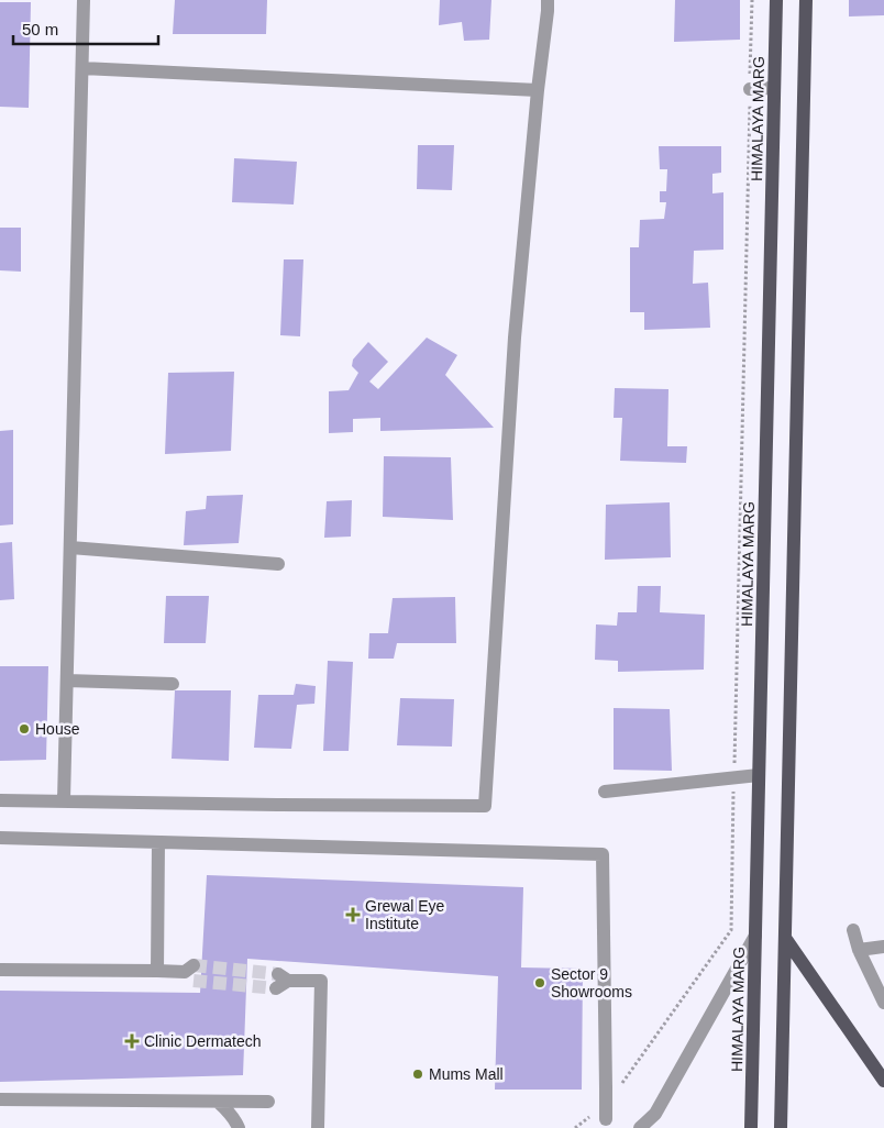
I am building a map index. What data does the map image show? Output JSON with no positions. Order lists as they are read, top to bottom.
{
  "streets": {
    "main road": ["HIMALAYA MARG"]
  },
  "places": {
    "other": ["House", "Sector 9 Showrooms", "Mums Mall"],
    "health": ["Grewal Eye Institute", "Clinic Dermatech"]
  },
  "scale_bar": "50 m"
}
